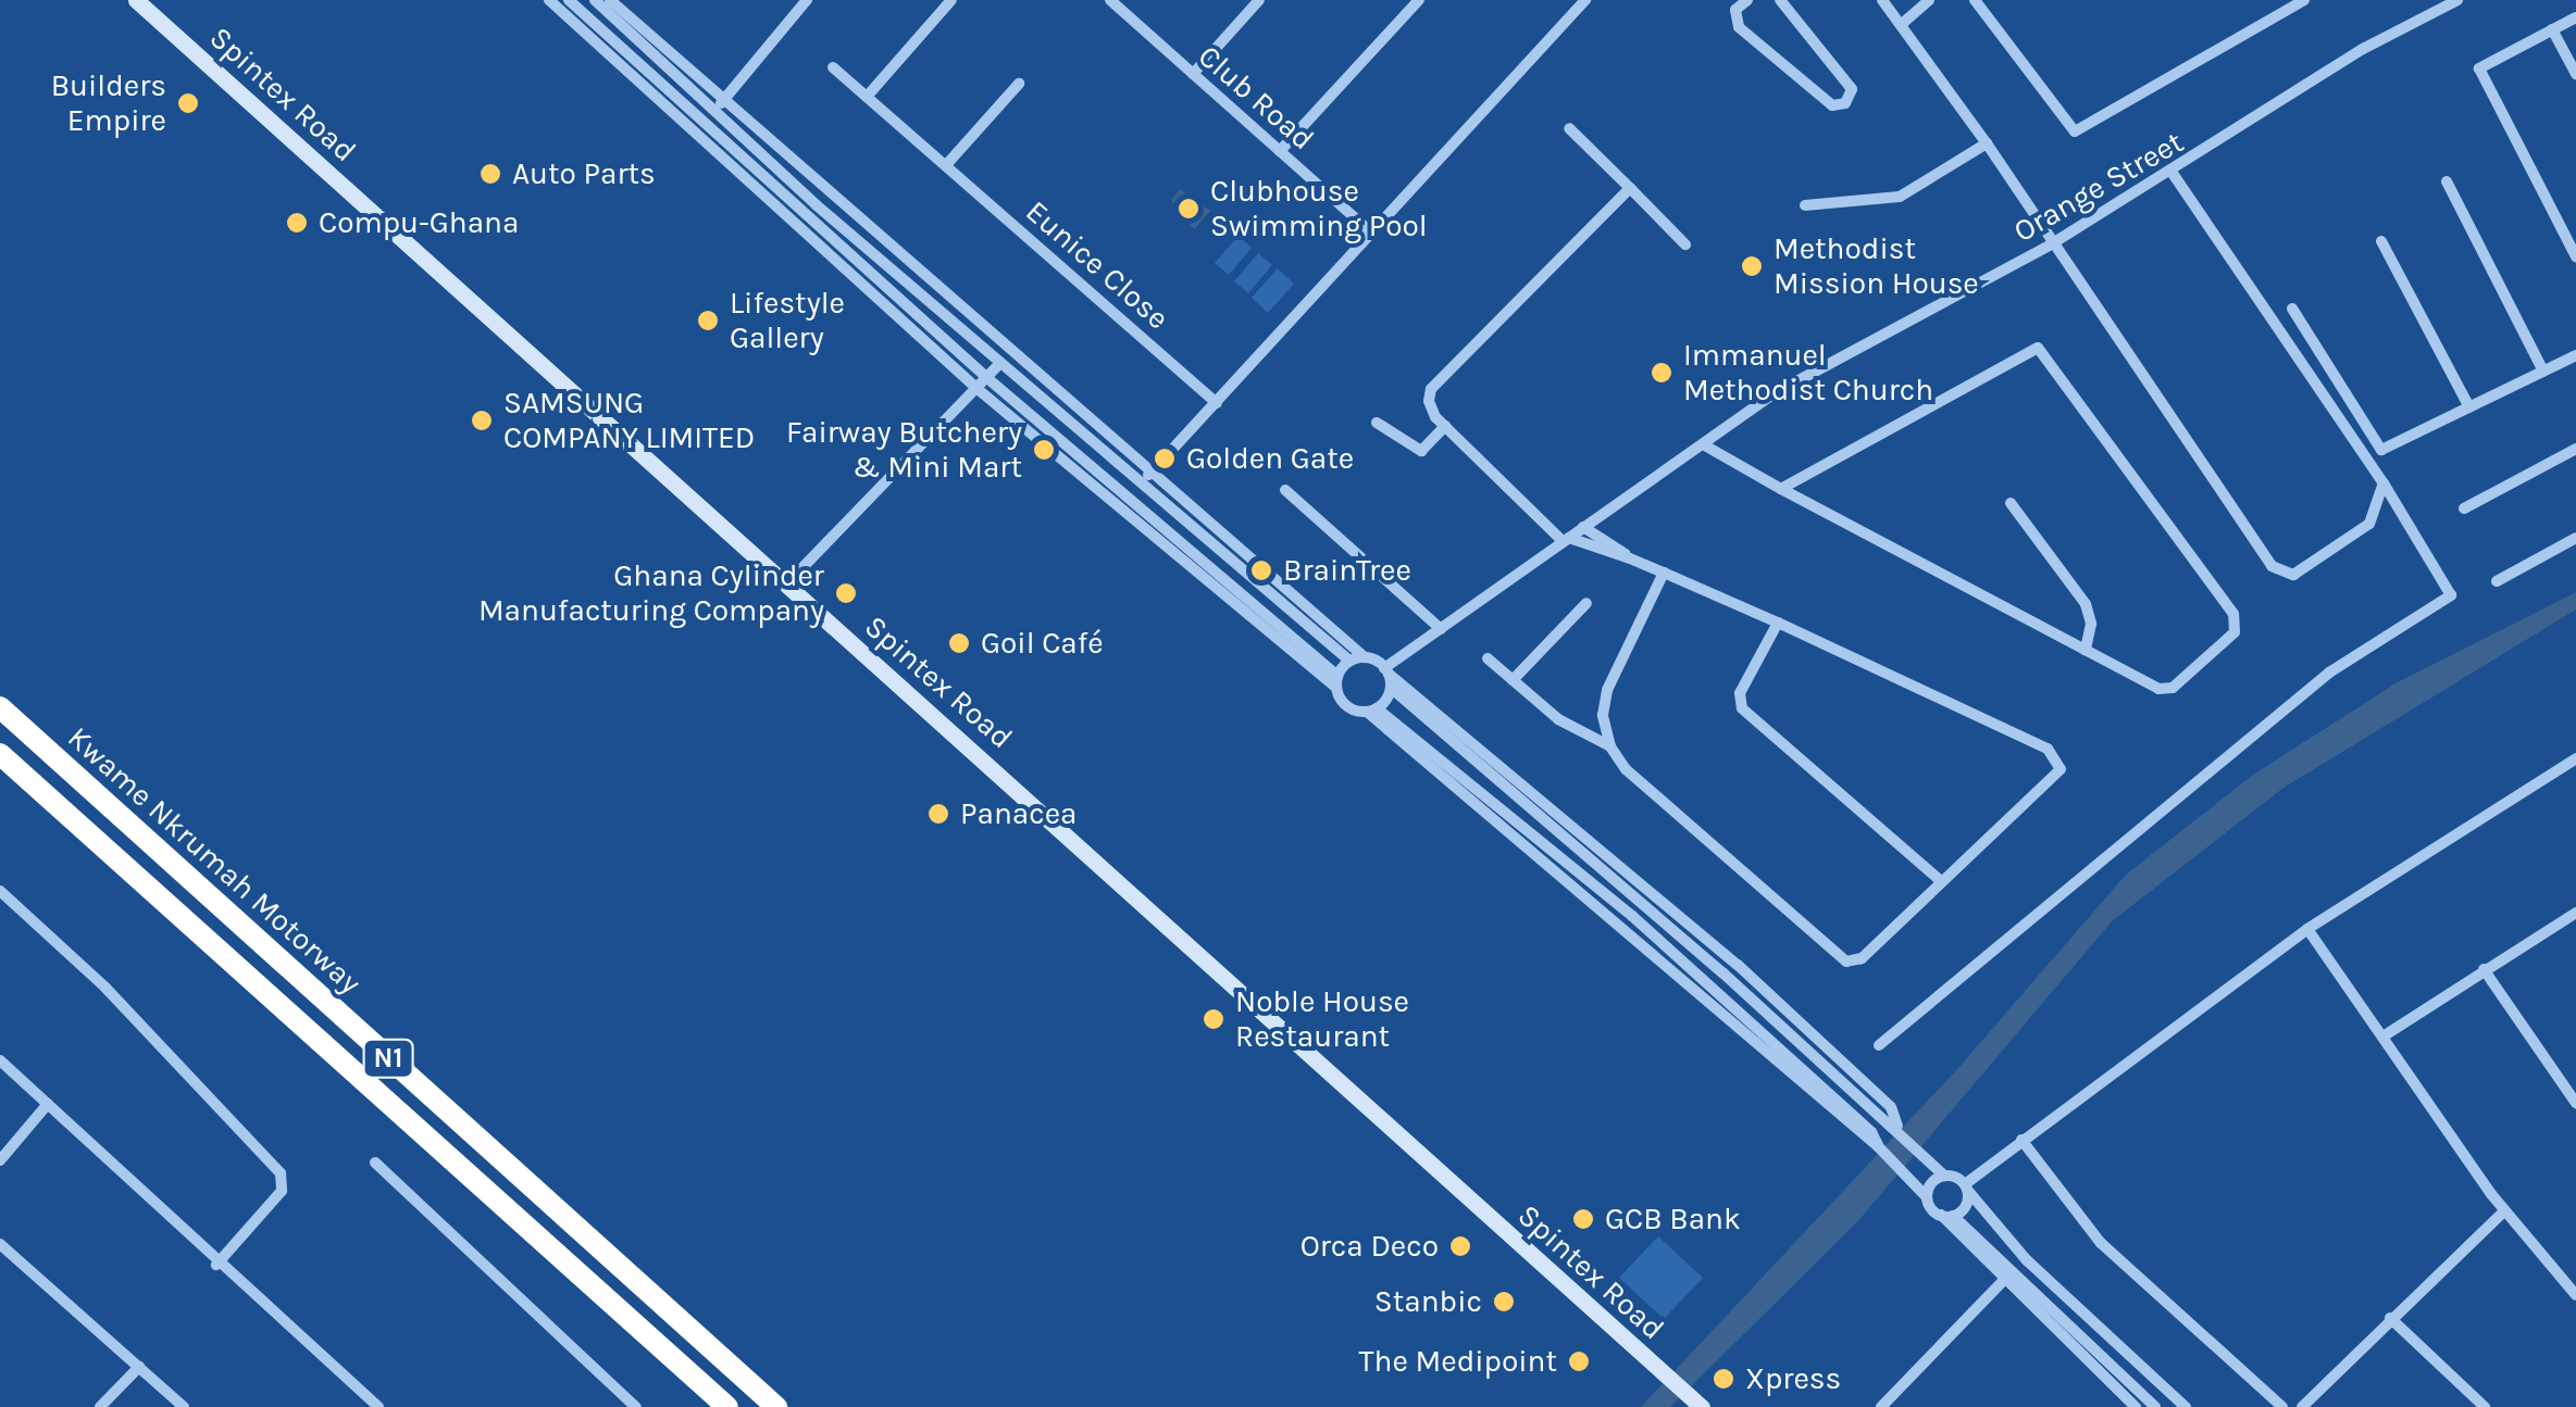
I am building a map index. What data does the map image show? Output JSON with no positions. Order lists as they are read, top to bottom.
{
  "streets": {
    "highway": ["Kwame Nkrumah Motorway", "N1"],
    "main road": ["Spintex Road"],
    "street": ["Club Road", "Orange Street", "Eunice Close"]
  },
  "places": [
    "Builders Empire",
    "Auto Parts",
    "Clubhouse Swimming Pool",
    "Compu-Ghana",
    "Methodist Mission House",
    "Lifestyle Gallery",
    "Immanuel Methodist Church",
    "SAMSUNG COMPANY LIMITED",
    "Fairway Butchery & Mini Mart",
    "Golden Gate",
    "BrainTree",
    "Ghana Cylinder Manufacturing Company",
    "Goil Café",
    "Panacea",
    "Noble House Restaurant",
    "GCB Bank",
    "Orca Deco",
    "Stanbic",
    "The Medipoint",
    "Xpress"
  ]
}
